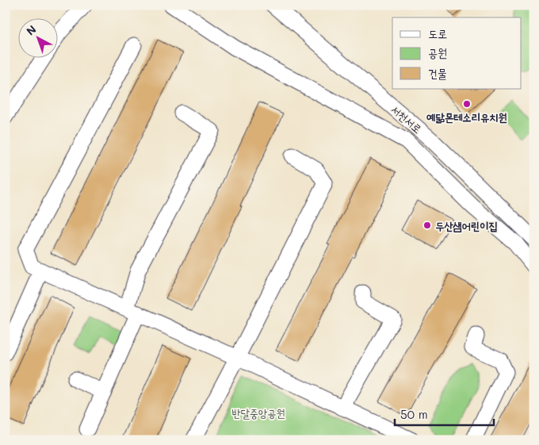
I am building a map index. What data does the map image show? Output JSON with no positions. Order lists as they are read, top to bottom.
{
  "streets": {
    "street": ["서천서로"]
  },
  "parks": ["반달중앙공원"],
  "places": ["예닮몬테소리유치원", "두산샘어린이집"],
  "legend": ["도로", "공원", "건물"],
  "scale_bar": "50 m",
  "north": "top left"
}
